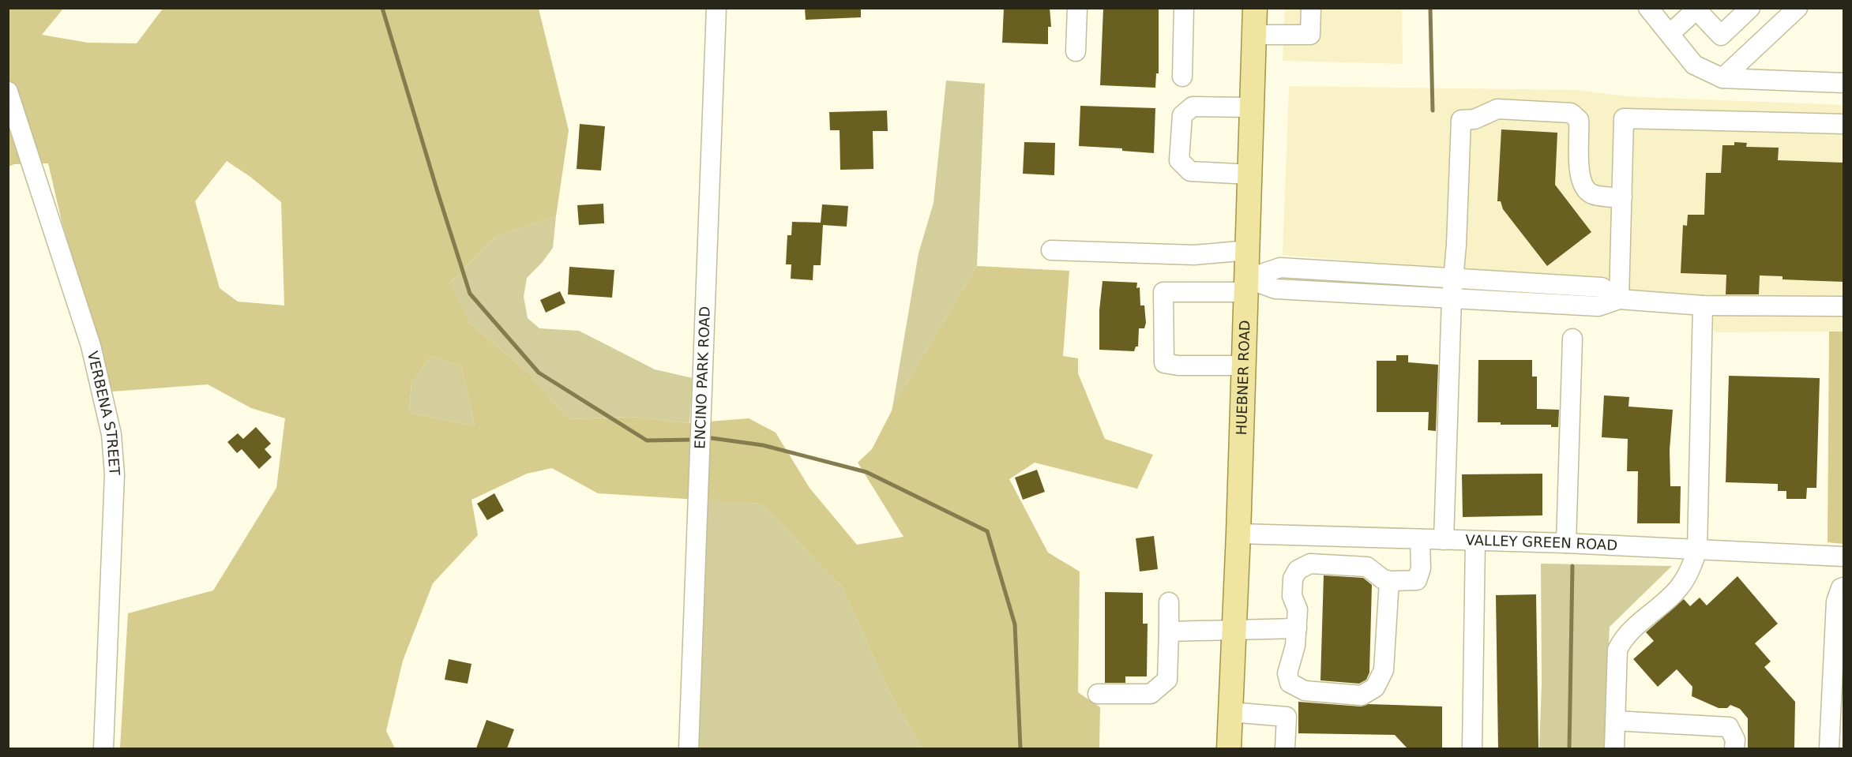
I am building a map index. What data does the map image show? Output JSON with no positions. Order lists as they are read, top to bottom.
{
  "streets": {
    "main road": ["HUEBNER ROAD"],
    "street": ["ENCINO PARK ROAD", "VERBENA STREET", "VALLEY GREEN ROAD"]
  },
  "crossings": [
    ["HUEBNER ROAD", "VALLEY GREEN ROAD"]
  ]
}
